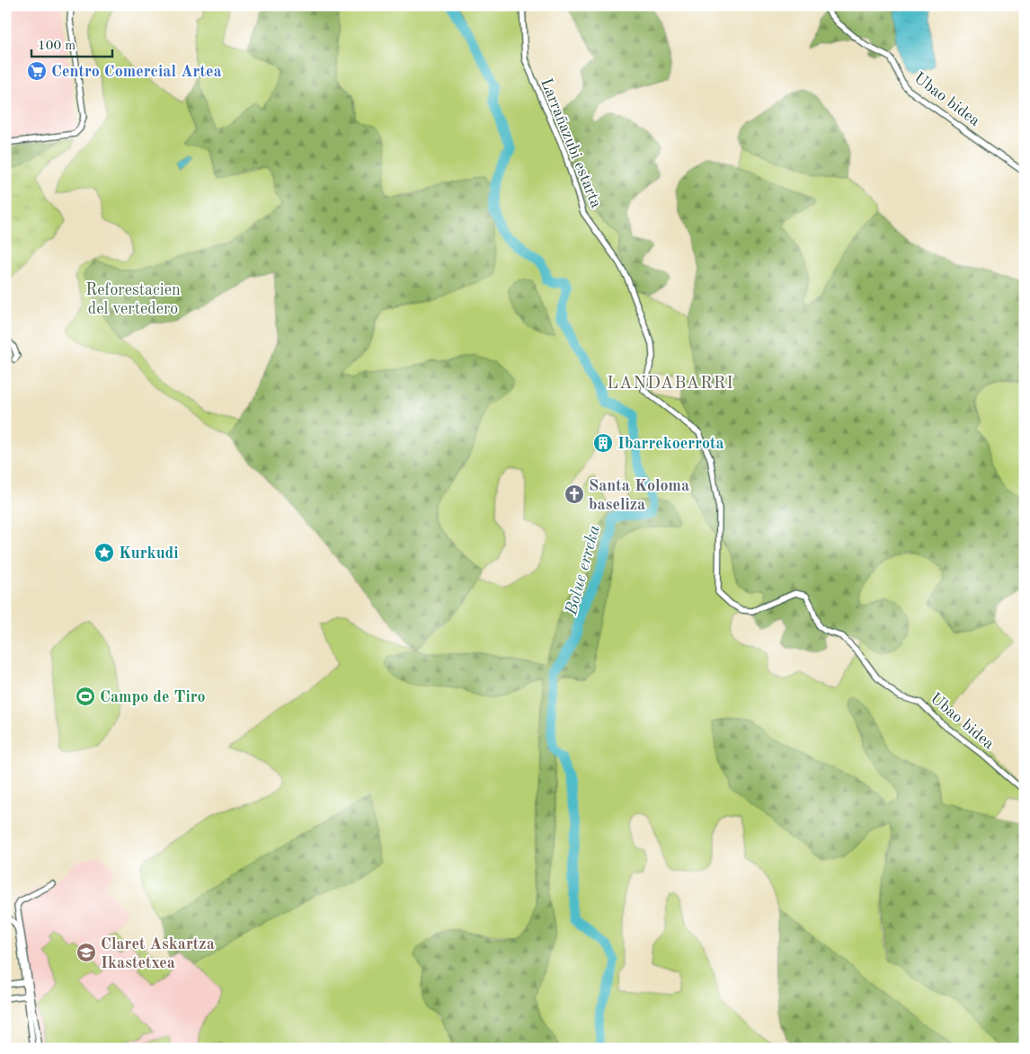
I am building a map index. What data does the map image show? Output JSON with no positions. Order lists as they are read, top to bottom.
{
  "streets": {
    "street": ["Ubao bidea", "Larrañazubi estarta"]
  },
  "crossings": [
    ["Ubao bidea", "Larrañazubi estarta"]
  ],
  "districts": ["LANDABARRI"],
  "water": ["Bolue erreka"],
  "parks": ["Reforestacien del vertedero"],
  "places": {
    "supermarket": ["Centro Comercial Artea"],
    "building": ["Ibarrekoerrota"],
    "church": ["Santa Koloma baseliza"],
    "place": ["Kurkudi"],
    "sports": ["Campo de Tiro"],
    "school or university": ["Claret Askartza Ikastetxea"]
  },
  "scale_bar": "100 m"
}
